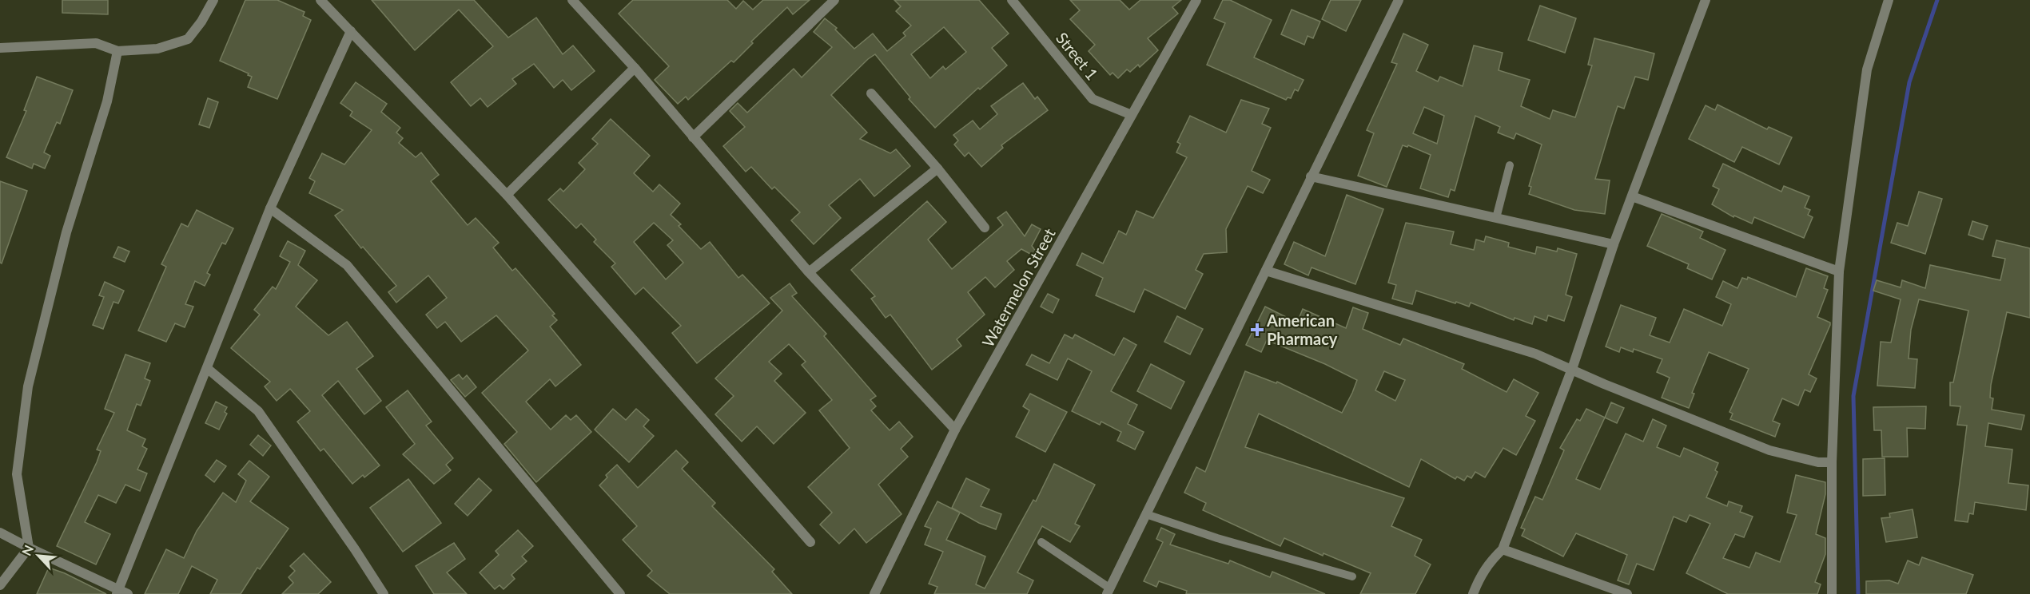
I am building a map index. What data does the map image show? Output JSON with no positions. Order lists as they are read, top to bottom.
{
  "streets": {
    "street": ["Street 1", "Watermelon Street"]
  },
  "crossings": [
    ["Street 1", "Watermelon Street"]
  ],
  "places": {
    "health": ["American Pharmacy"]
  },
  "north": "top left"
}
